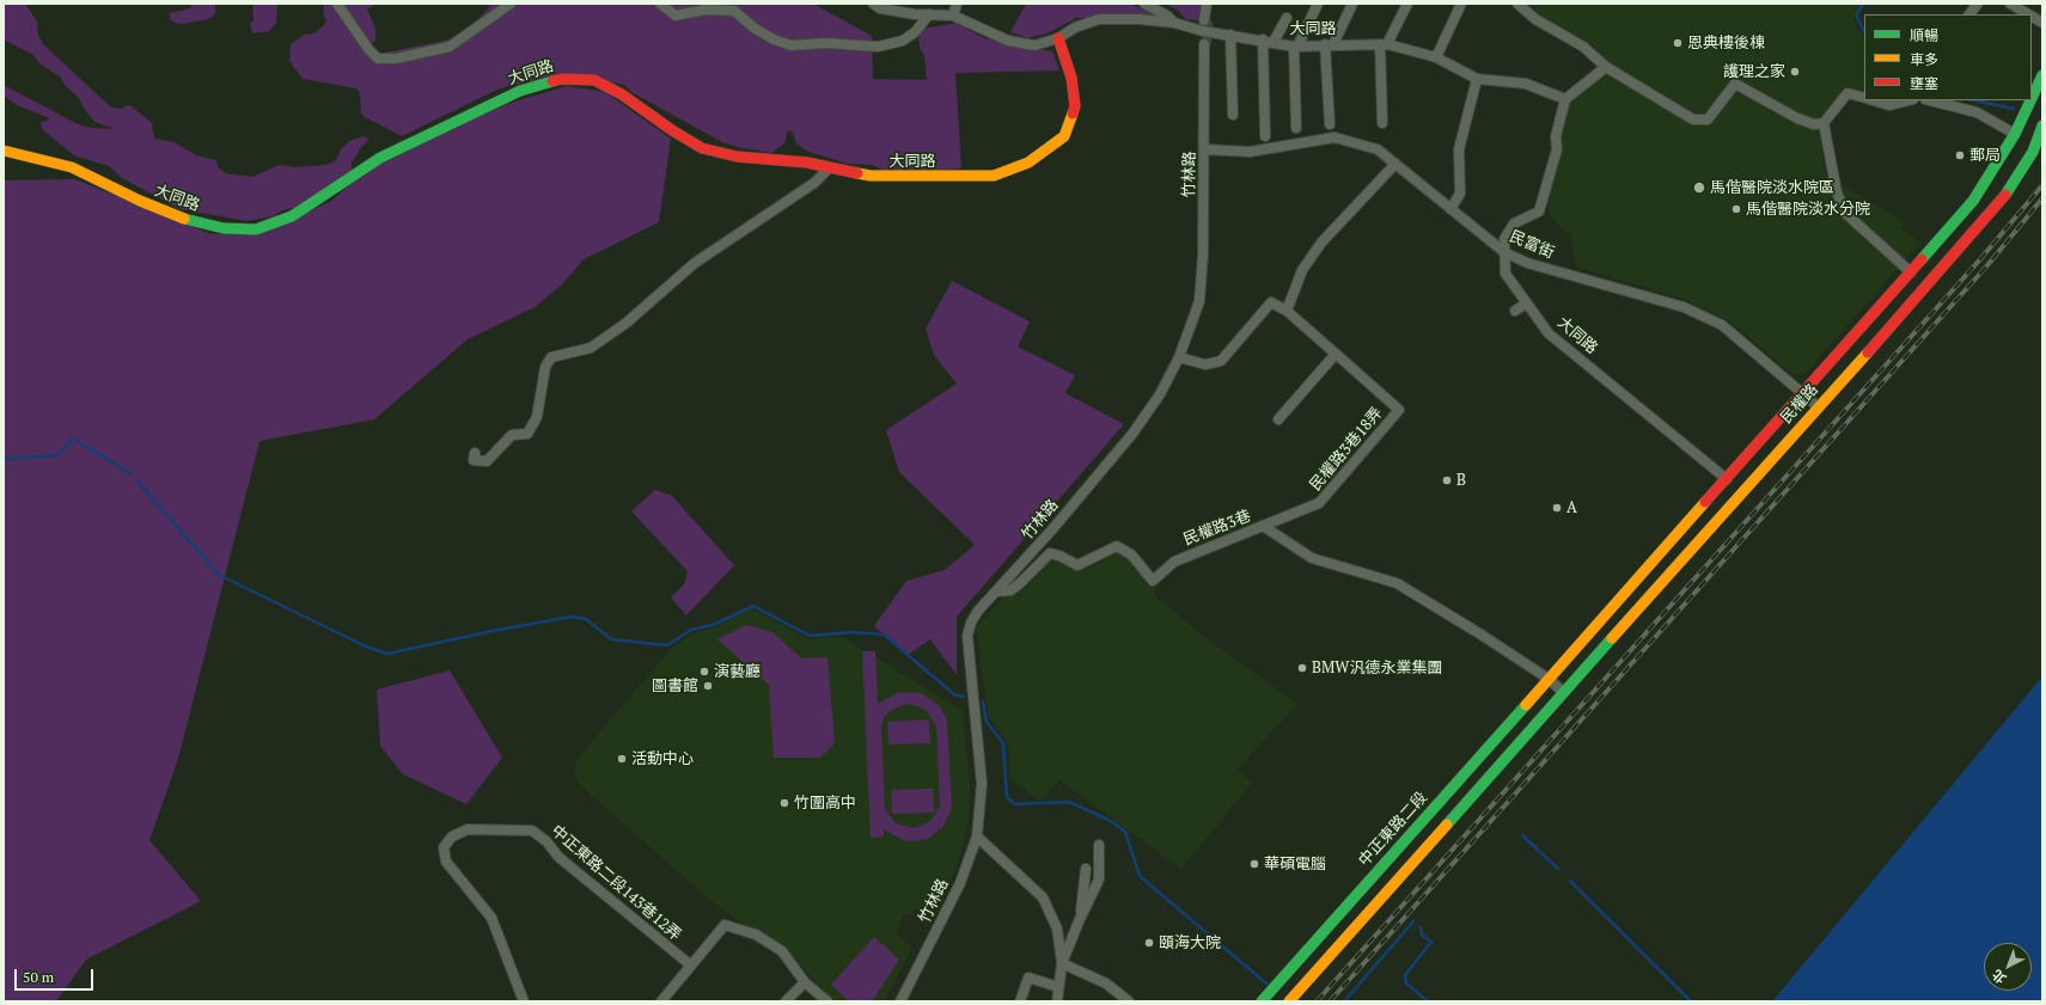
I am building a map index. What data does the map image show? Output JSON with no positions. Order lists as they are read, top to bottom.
{
  "streets": {
    "main road": ["大同路", "民權路", "中正東路二段"],
    "street": [
      "竹林路",
      "民富街",
      "民權路3巷18弄",
      "民權路3巷",
      "中正東路二段143巷12弄"
    ]
  },
  "crossings": [
    ["大同路", "民富街"],
    ["大同路", "民權路"],
    ["竹林路", "民富街"],
    ["竹林路", "民權路3巷"],
    ["民富街", "民權路"],
    ["民權路", "民權路3巷"],
    ["民權路", "中正東路二段"],
    ["民權路3巷18弄", "民權路3巷"],
    ["民權路3巷", "中正東路二段"]
  ],
  "places": [
    "恩典樓後棟",
    "護理之家",
    "郵局",
    "馬偕醫院淡水院區",
    "馬偕醫院淡水分院",
    "B",
    "A",
    "BMW汎德永業集團",
    "演藝廳",
    "圖書館",
    "活動中心",
    "竹圍高中",
    "華碩電腦",
    "頤海大院"
  ],
  "legend": ["順暢", "車多", "壅塞"],
  "scale_bar": "50 m",
  "north": "bottom left"
}
